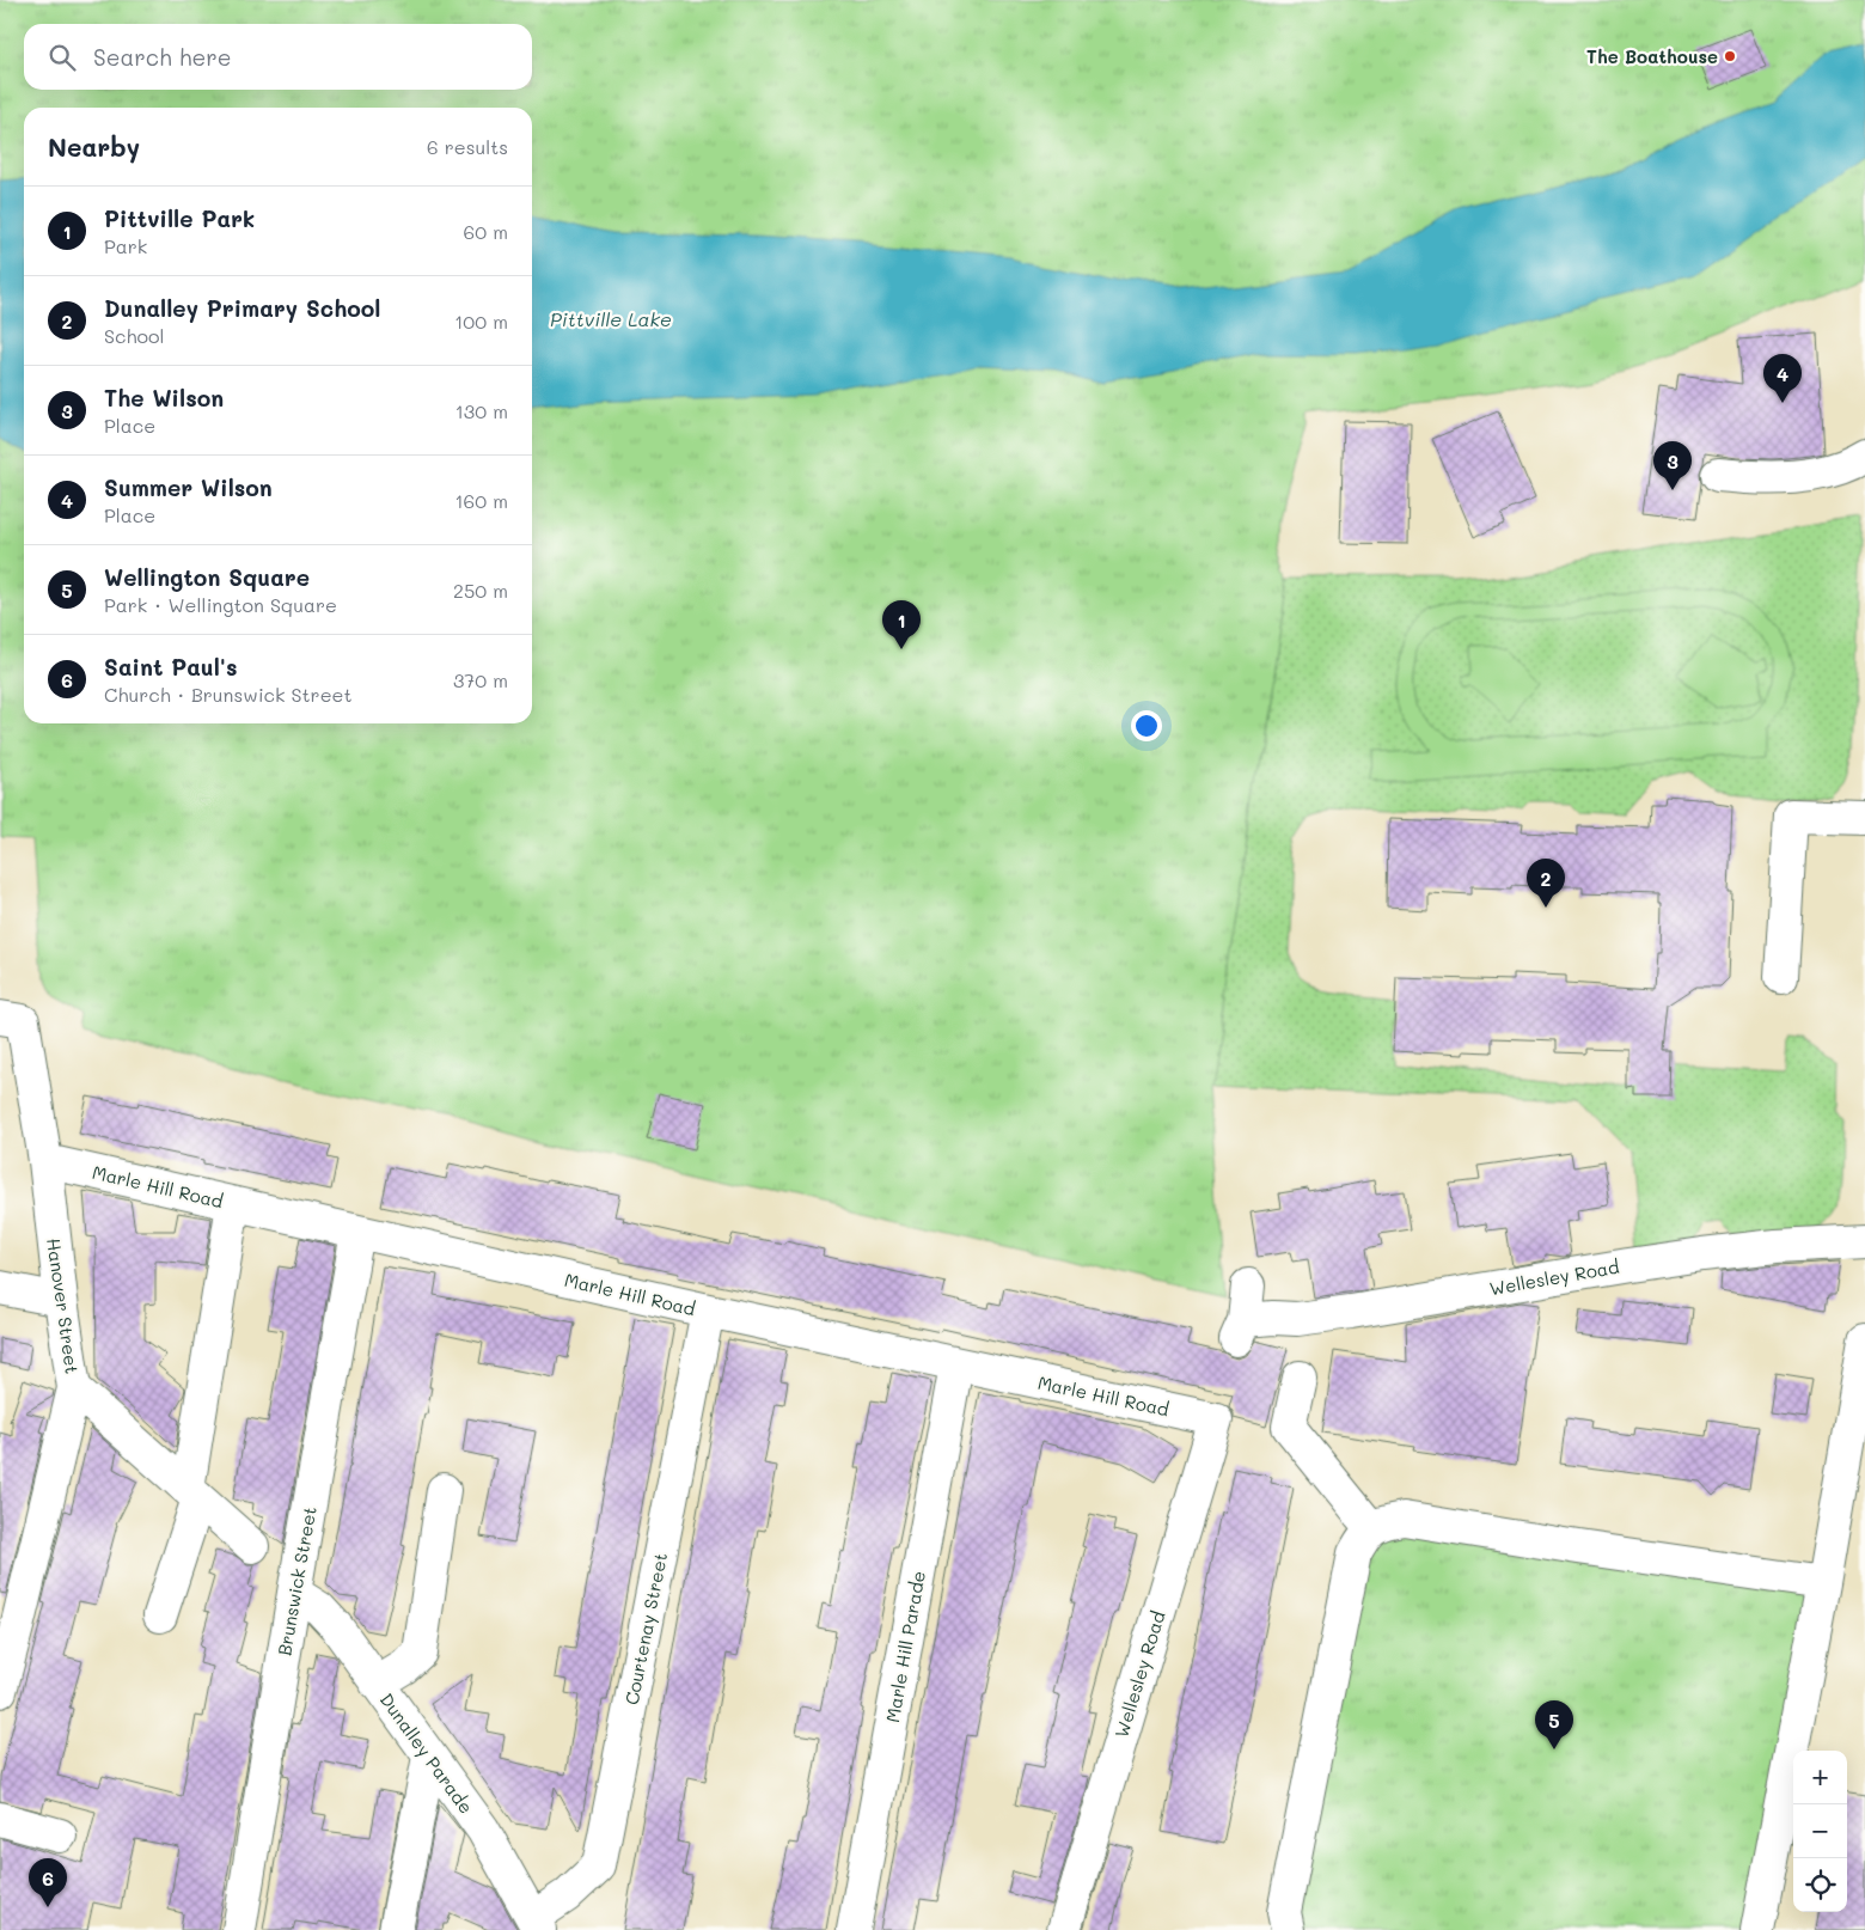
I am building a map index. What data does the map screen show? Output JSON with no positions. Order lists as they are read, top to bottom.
{
  "streets": {
    "street": [
      "Marle Hill Road",
      "Wellesley Road",
      "Hanover Street",
      "Brunswick Street",
      "Courtenay Street",
      "Marle Hill Parade",
      "Dunalley Parade"
    ]
  },
  "crossings": [
    ["Marle Hill Road", "Wellesley Road"],
    ["Marle Hill Road", "Hanover Street"],
    ["Marle Hill Road", "Brunswick Street"],
    ["Marle Hill Road", "Courtenay Street"],
    ["Marle Hill Road", "Marle Hill Parade"],
    ["Brunswick Street", "Dunalley Parade"],
    ["Courtenay Street", "Dunalley Parade"]
  ],
  "water": ["Pittville Lake"],
  "places": ["The Boathouse"],
  "page": {
    "search": "Search here",
    "heading": ["Nearby", "6 results"],
    "list": [
      {
        "mark": "1",
        "name": "Pittville Park",
        "note": "Park",
        "value": "60 m"
      },
      {
        "mark": "2",
        "name": "Dunalley Primary School",
        "note": "School",
        "value": "100 m"
      },
      {
        "mark": "3",
        "name": "The Wilson",
        "note": "Place",
        "value": "130 m"
      },
      {
        "mark": "4",
        "name": "Summer Wilson",
        "note": "Place",
        "value": "160 m"
      },
      {
        "mark": "5",
        "name": "Wellington Square",
        "note": "Park · Wellington Square",
        "value": "250 m"
      },
      {
        "mark": "6",
        "name": "Saint Paul's",
        "note": "Church · Brunswick Street",
        "value": "370 m"
      }
    ],
    "pins": [
      "4",
      "3",
      "1",
      "2",
      "5",
      "6"
    ],
    "map_buttons": ["+", "−"]
  }
}
